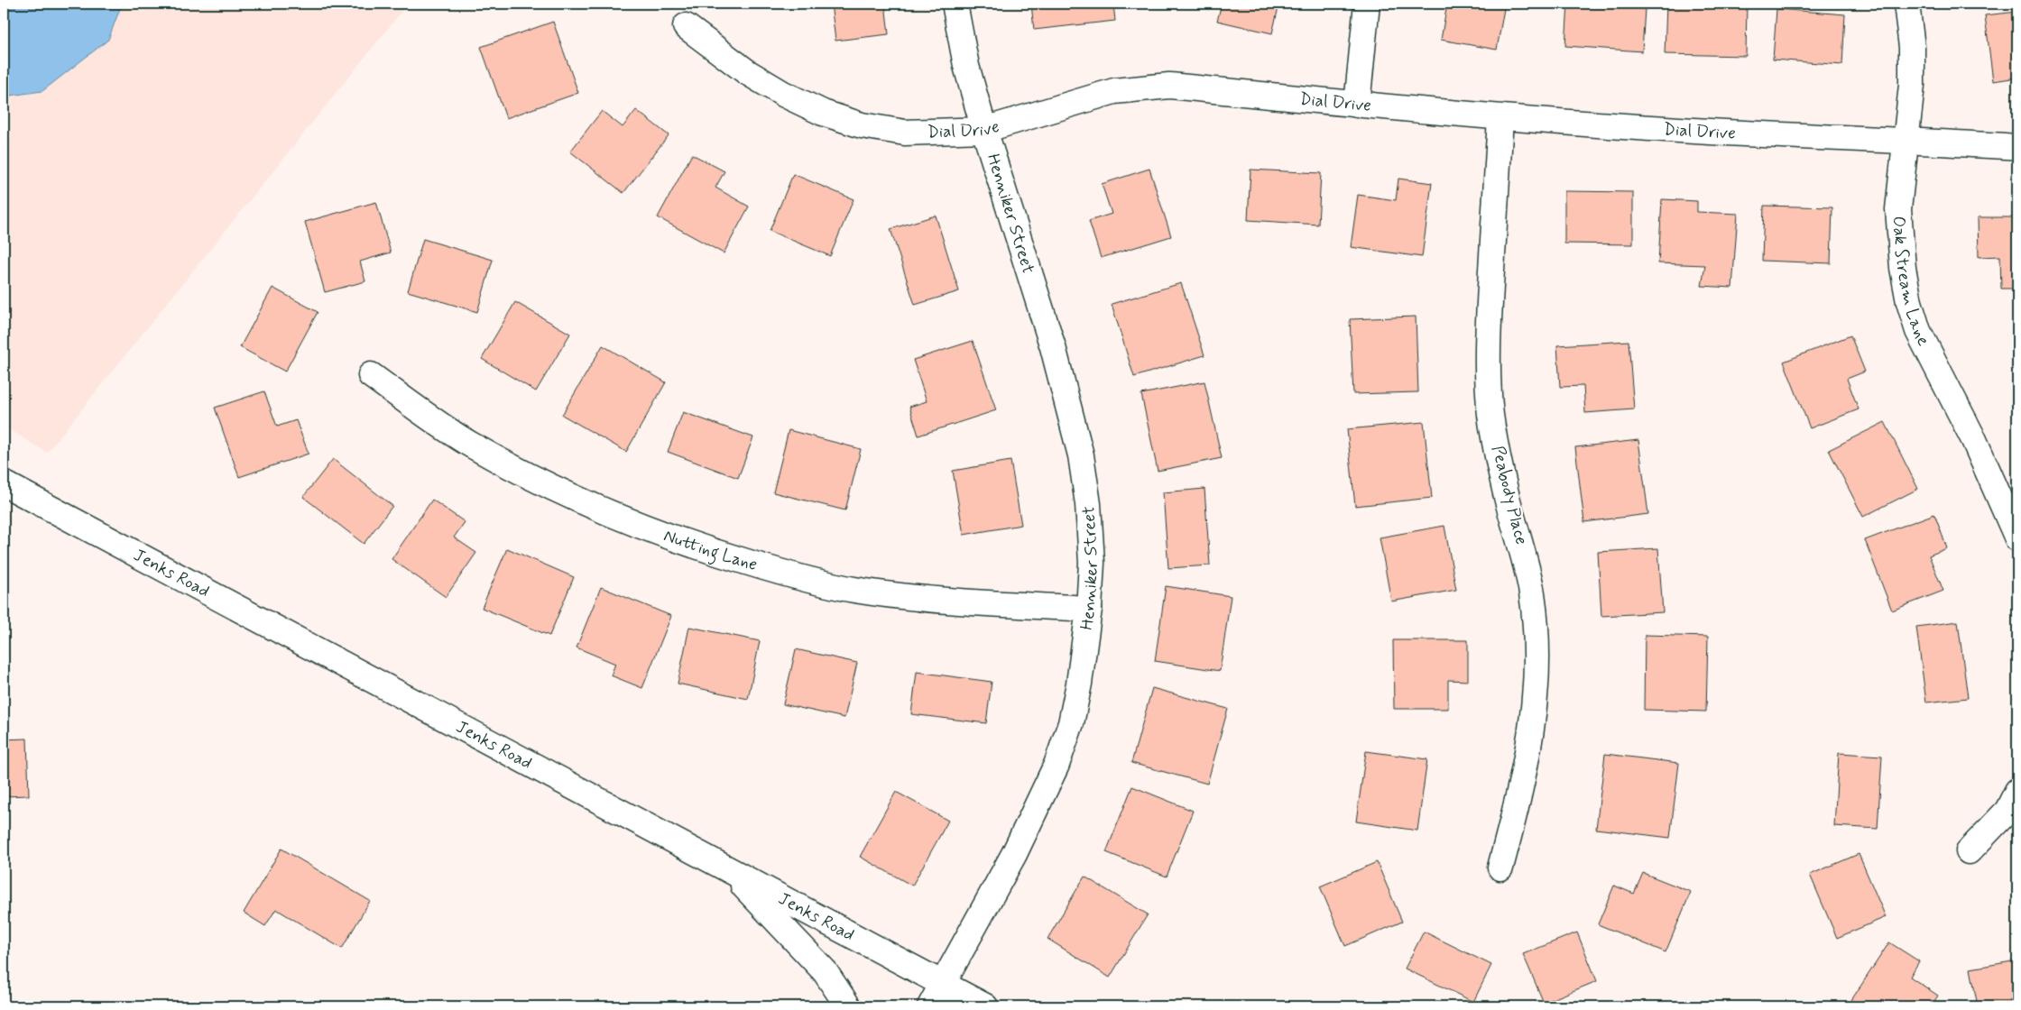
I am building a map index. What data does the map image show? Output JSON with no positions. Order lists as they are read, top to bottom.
{
  "streets": {
    "street": [
      "Dial Drive",
      "Henniker Street",
      "Oak Stream Lane",
      "Peabody Place",
      "Nutting Lane",
      "Jenks Road"
    ]
  },
  "crossings": [
    ["Dial Drive", "Henniker Street"],
    ["Dial Drive", "Oak Stream Lane"],
    ["Dial Drive", "Peabody Place"],
    ["Henniker Street", "Nutting Lane"],
    ["Henniker Street", "Jenks Road"]
  ]
}
